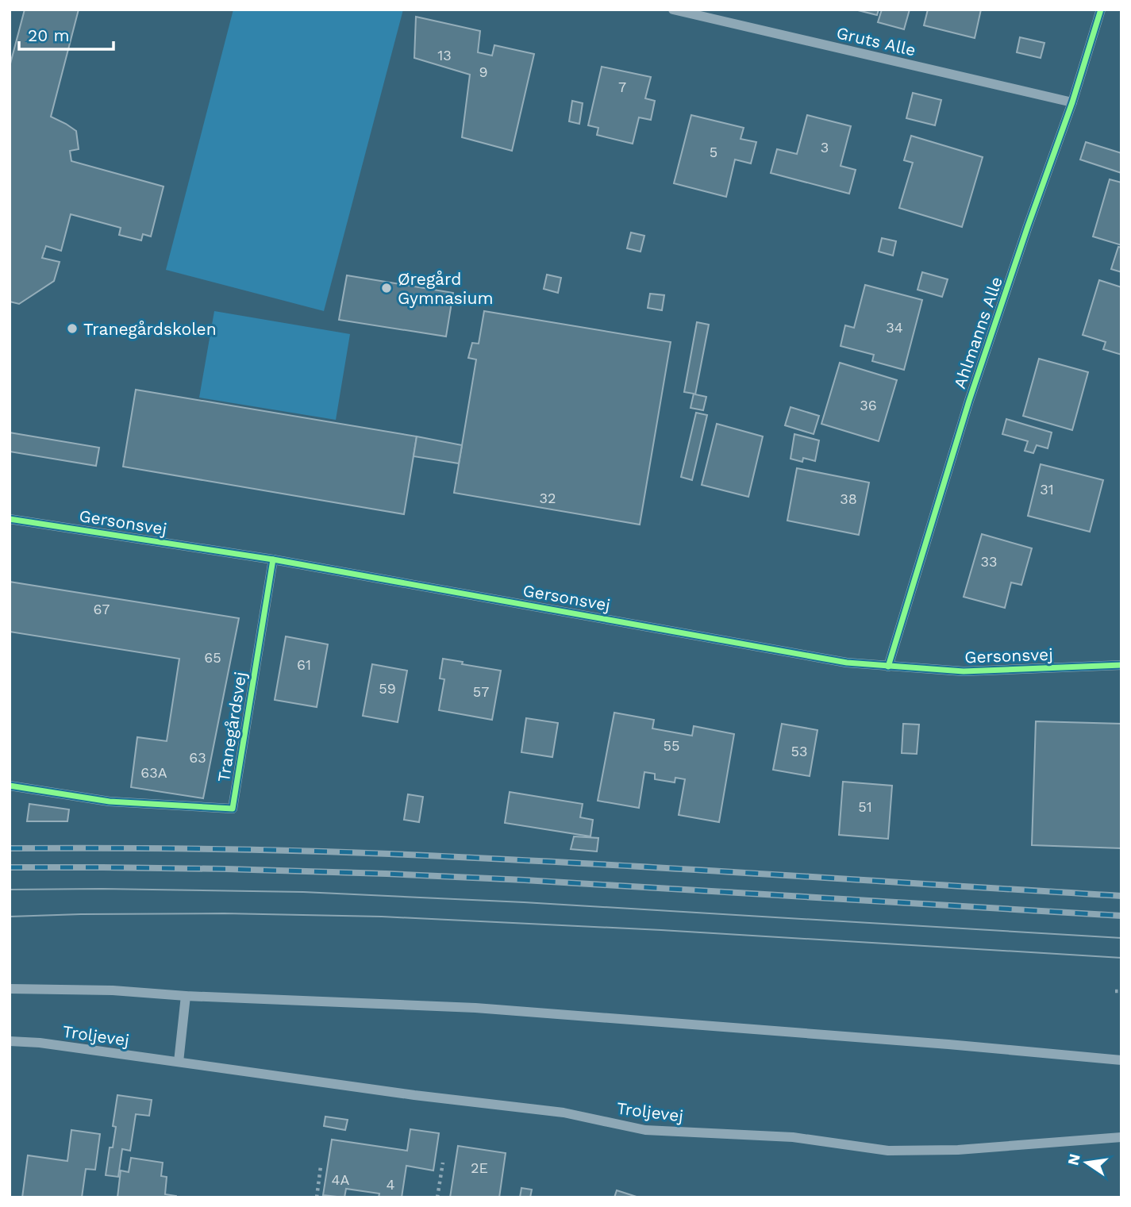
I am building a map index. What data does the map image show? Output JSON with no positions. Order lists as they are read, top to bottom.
{
  "streets": {
    "street": [
      "Gruts Alle",
      "Ahlmanns Alle",
      "Gersonsvej",
      "Tranegårdsvej",
      "Troljevej"
    ]
  },
  "crossings": [
    ["Gruts Alle", "Ahlmanns Alle"],
    ["Ahlmanns Alle", "Gersonsvej"],
    ["Gersonsvej", "Tranegårdsvej"]
  ],
  "places": ["Øregård Gymnasium", "Tranegårdskolen"],
  "house_numbers": [
    "13",
    "9",
    "7",
    "3",
    "5",
    "34",
    "36",
    "31",
    "32",
    "38",
    "33",
    "67",
    "65",
    "61",
    "59",
    "57",
    "55",
    "53",
    "63",
    "63A",
    "51",
    "2E",
    "4A",
    "4"
  ],
  "scale_bar": "20 m",
  "north": "left"
}
